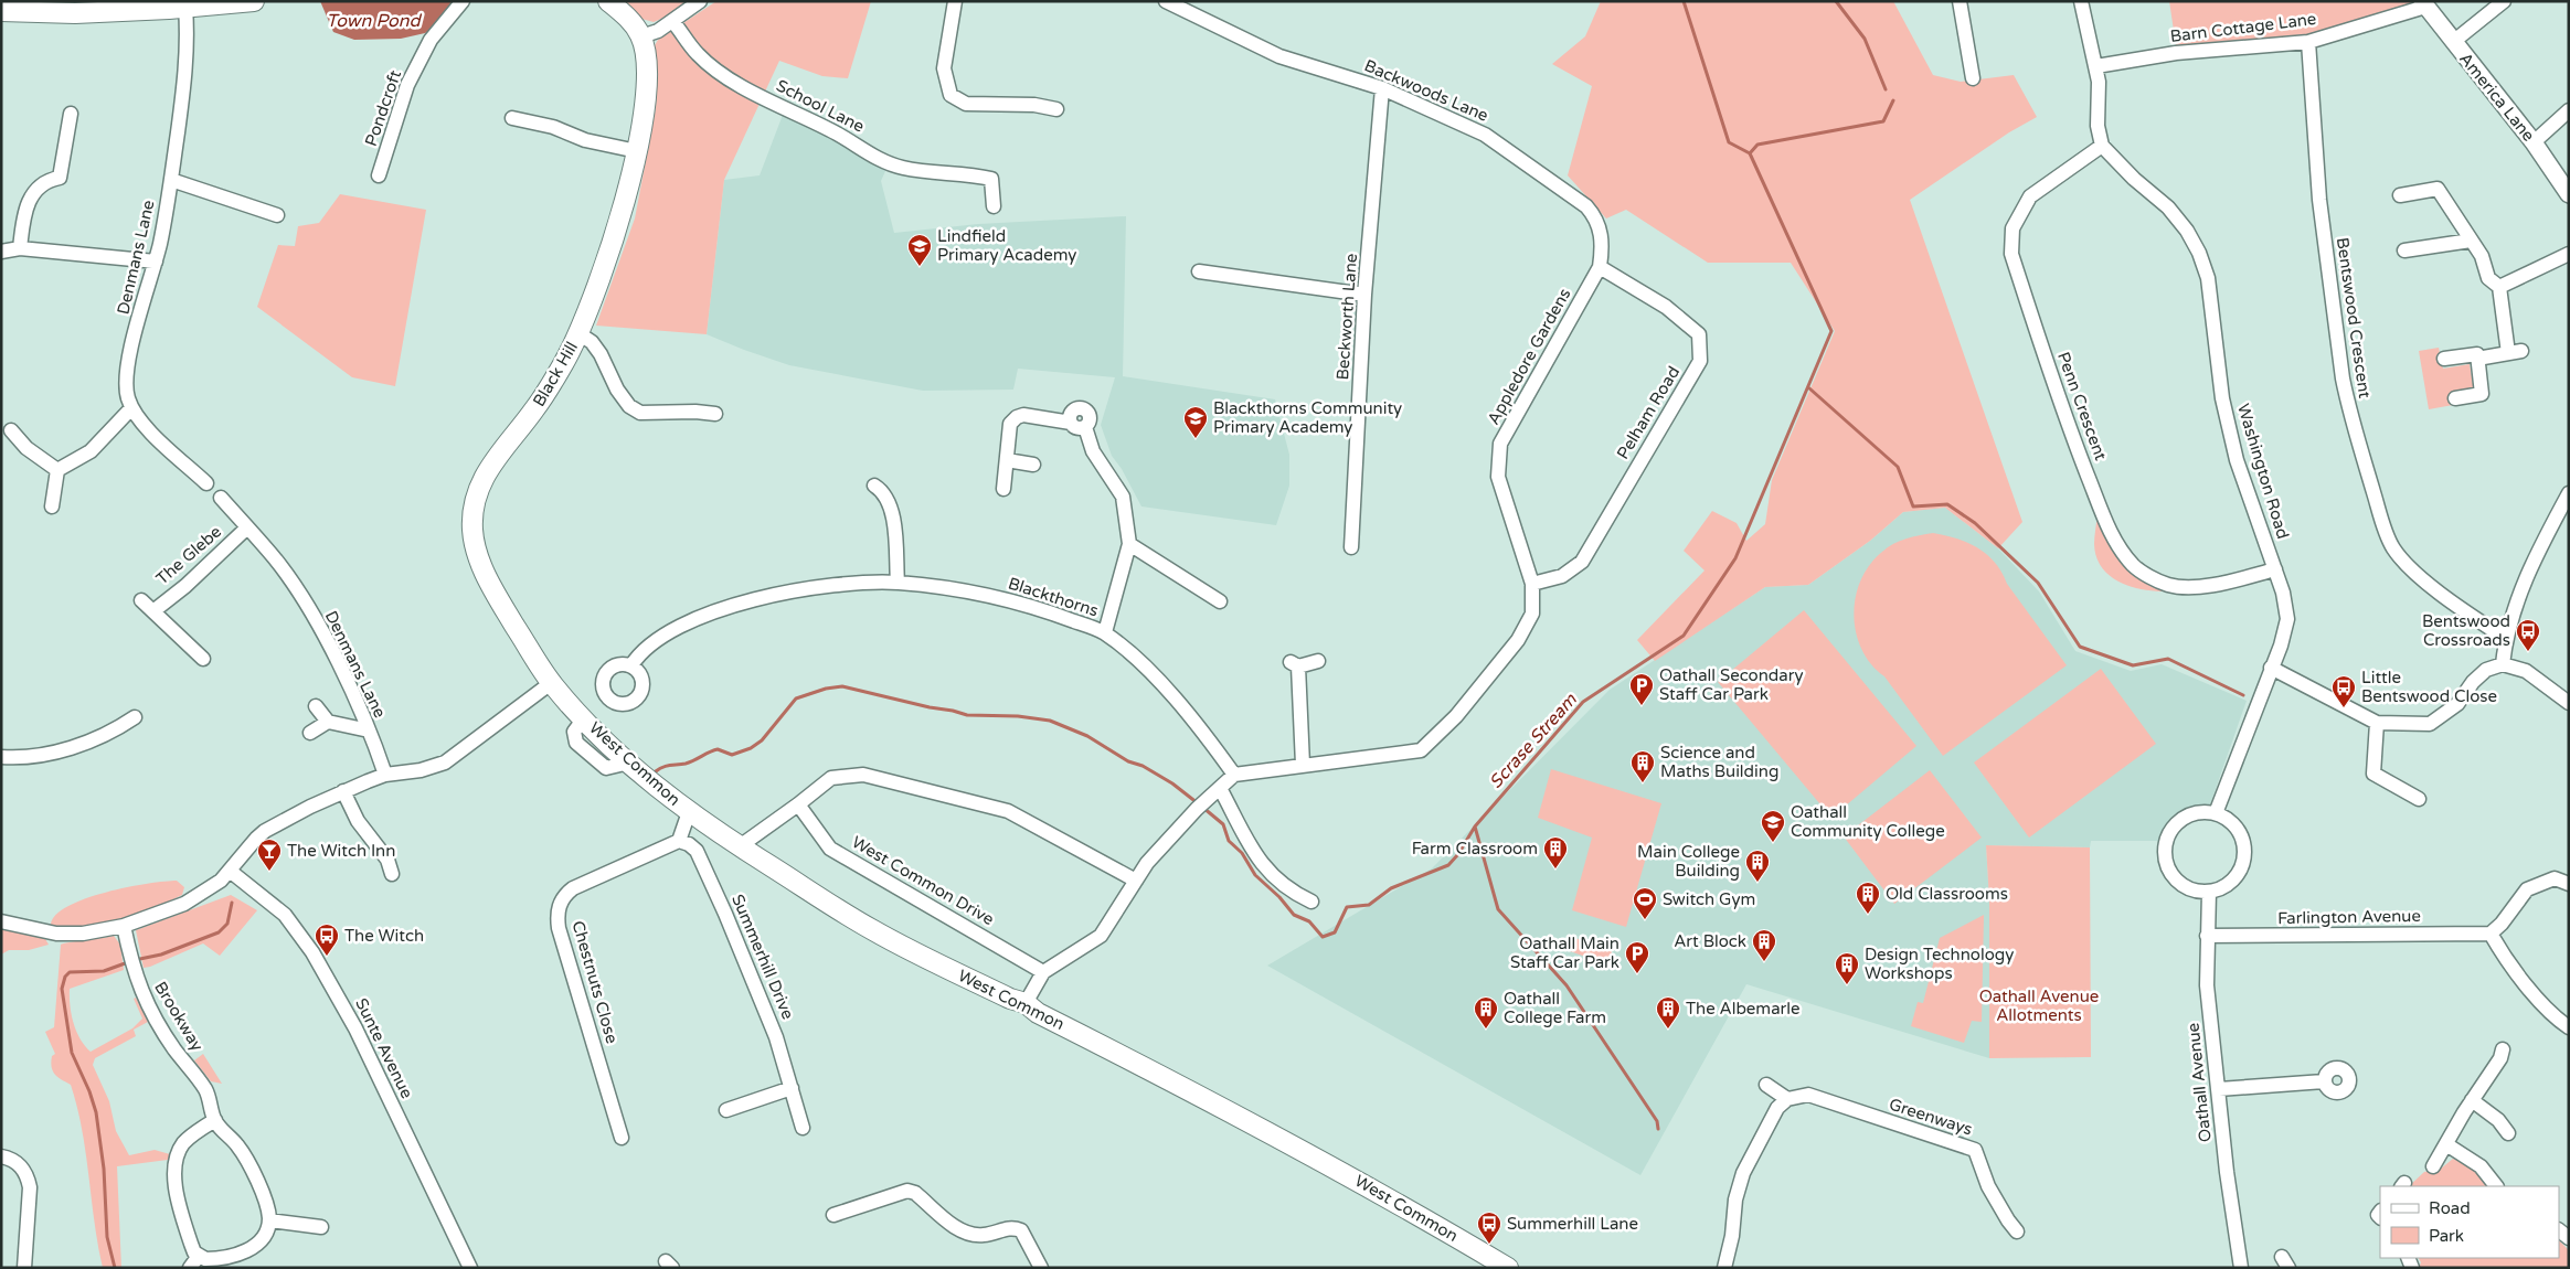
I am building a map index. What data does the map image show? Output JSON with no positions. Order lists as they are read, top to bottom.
{
  "streets": {
    "main road": ["Black Hill", "West Common"],
    "street": [
      "Barn Cottage Lane",
      "Backwoods Lane",
      "America Lane",
      "School Lane",
      "Pondcroft",
      "Denmans Lane",
      "Beckworth Lane",
      "Bentswood Crescent",
      "Appledore Gardens",
      "Penn Crescent",
      "Pelham Road",
      "Washington Road",
      "The Glebe",
      "Blackthorns",
      "West Common Drive",
      "Farlington Avenue",
      "Summerhill Drive",
      "Chestnuts Close",
      "Brookway",
      "Sunte Avenue",
      "Oathall Avenue",
      "Greenways"
    ]
  },
  "crossings": [
    ["Barn Cottage Lane", "America Lane"],
    ["Barn Cottage Lane", "Bentswood Crescent"],
    ["Backwoods Lane", "Beckworth Lane"],
    ["Backwoods Lane", "Appledore Gardens"],
    ["Denmans Lane", "The Glebe"],
    ["Appledore Gardens", "Pelham Road"],
    ["Appledore Gardens", "Blackthorns"],
    ["Black Hill", "West Common"],
    ["Penn Crescent", "Washington Road"],
    ["Washington Road", "Oathall Avenue"],
    ["Farlington Avenue", "Oathall Avenue"],
    ["Summerhill Drive", "Chestnuts Close"]
  ],
  "water": ["Town Pond", "Scrase Stream"],
  "parks": ["Oathall Avenue Allotments"],
  "places": {
    "school or university": ["Lindfield Primary Academy", "Blackthorns Community Primary Academy", "Oathall Community College"],
    "bus stop": [
      "Bentswood Crossroads",
      "Little Bentswood Close",
      "The Witch",
      "Summerhill Lane"
    ],
    "parking": ["Oathall Secondary Staff Car Park", "Oathall Main Staff Car Park"],
    "building": [
      "Science and Maths Building",
      "Farm Classroom",
      "Main College Building",
      "Old Classrooms",
      "Art Block",
      "Design Technology Workshops",
      "Oathall College Farm",
      "The Albemarle"
    ],
    "bar": ["The Witch Inn"],
    "sports": ["Switch Gym"]
  },
  "legend": ["Road", "Park"]
}
